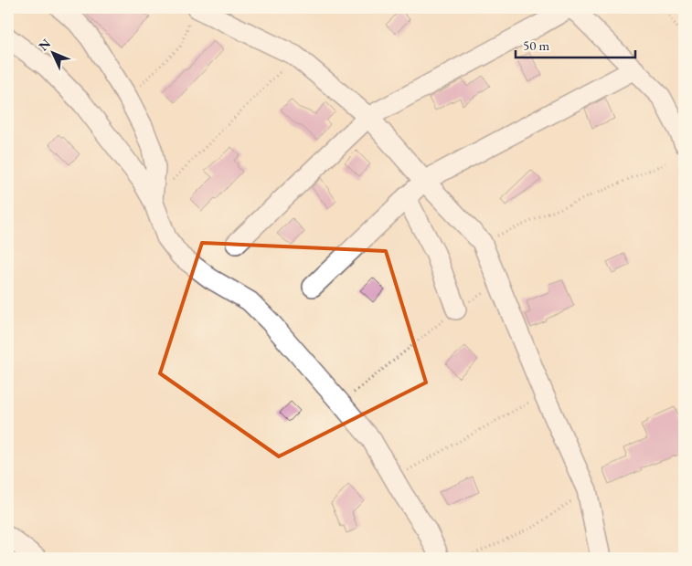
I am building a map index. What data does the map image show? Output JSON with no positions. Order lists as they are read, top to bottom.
{
  "scale_bar": "50 m",
  "north": "top left"
}
